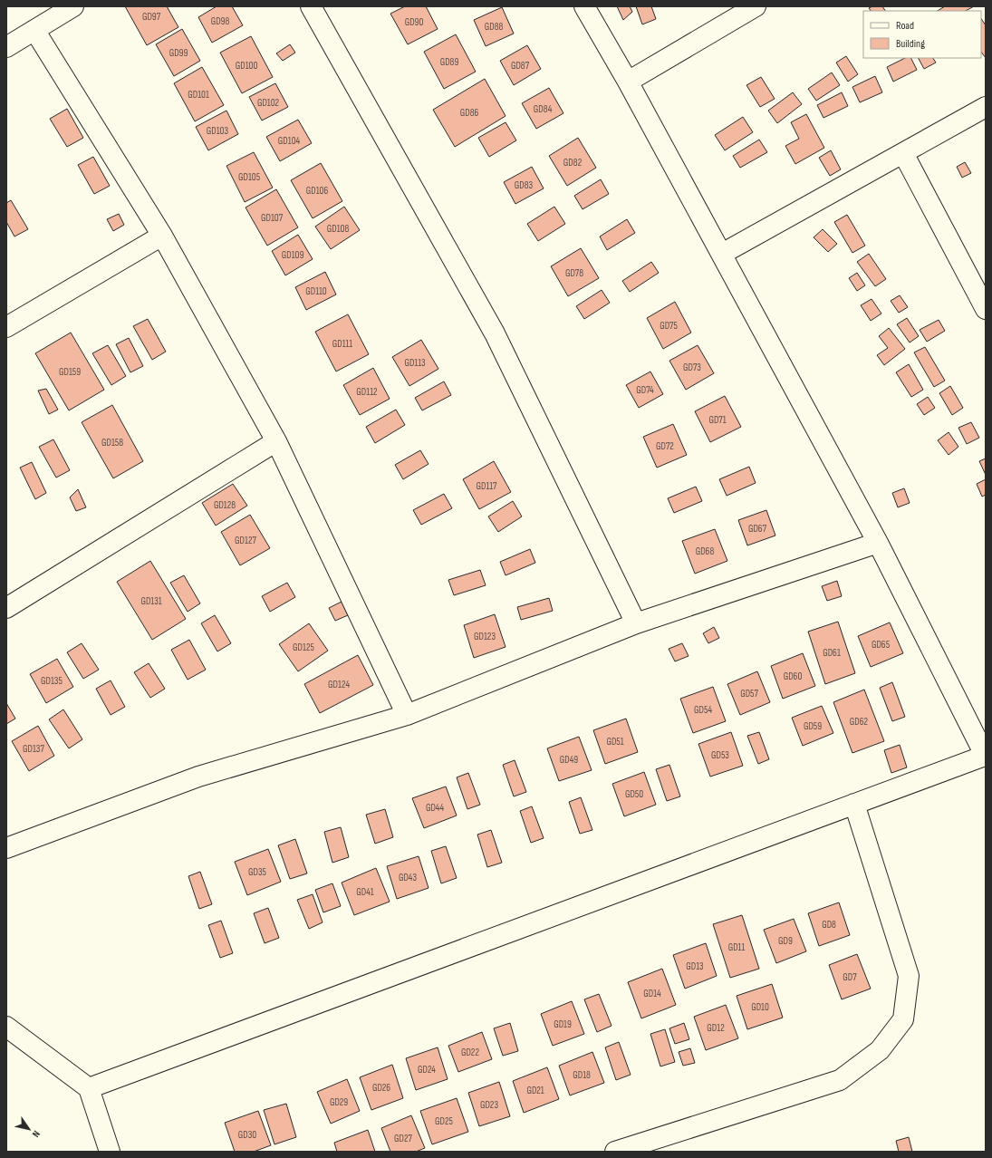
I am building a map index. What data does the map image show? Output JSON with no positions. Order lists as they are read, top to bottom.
{
  "house_numbers": [
    "GD97",
    "GD98",
    "GD90",
    "GD88",
    "GD99",
    "GD89",
    "GD100",
    "GD87",
    "GD101",
    "GD102",
    "GD84",
    "GD86",
    "GD103",
    "GD104",
    "GD82",
    "GD105",
    "GD83",
    "GD106",
    "GD107",
    "GD108",
    "GD109",
    "GD78",
    "GD110",
    "GD75",
    "GD111",
    "GD113",
    "GD73",
    "GD159",
    "GD74",
    "GD112",
    "GD71",
    "GD158",
    "GD72",
    "GD117",
    "GD128",
    "GD67",
    "GD127",
    "GD68",
    "GD131",
    "GD123",
    "GD65",
    "GD125",
    "GD61",
    "GD60",
    "GD135",
    "GD124",
    "GD57",
    "GD54",
    "GD62",
    "GD59",
    "GD51",
    "GD137",
    "GD53",
    "GD49",
    "GD50",
    "GD44",
    "GD35",
    "GD43",
    "GD41",
    "GD8",
    "GD9",
    "GD11",
    "GD13",
    "GD7",
    "GD14",
    "GD10",
    "GD19",
    "GD12",
    "GD22",
    "GD24",
    "GD18",
    "GD26",
    "GD21",
    "GD29",
    "GD23",
    "GD25",
    "GD30",
    "GD27"
  ],
  "legend": ["Road", "Building"],
  "north": "bottom right"
}
